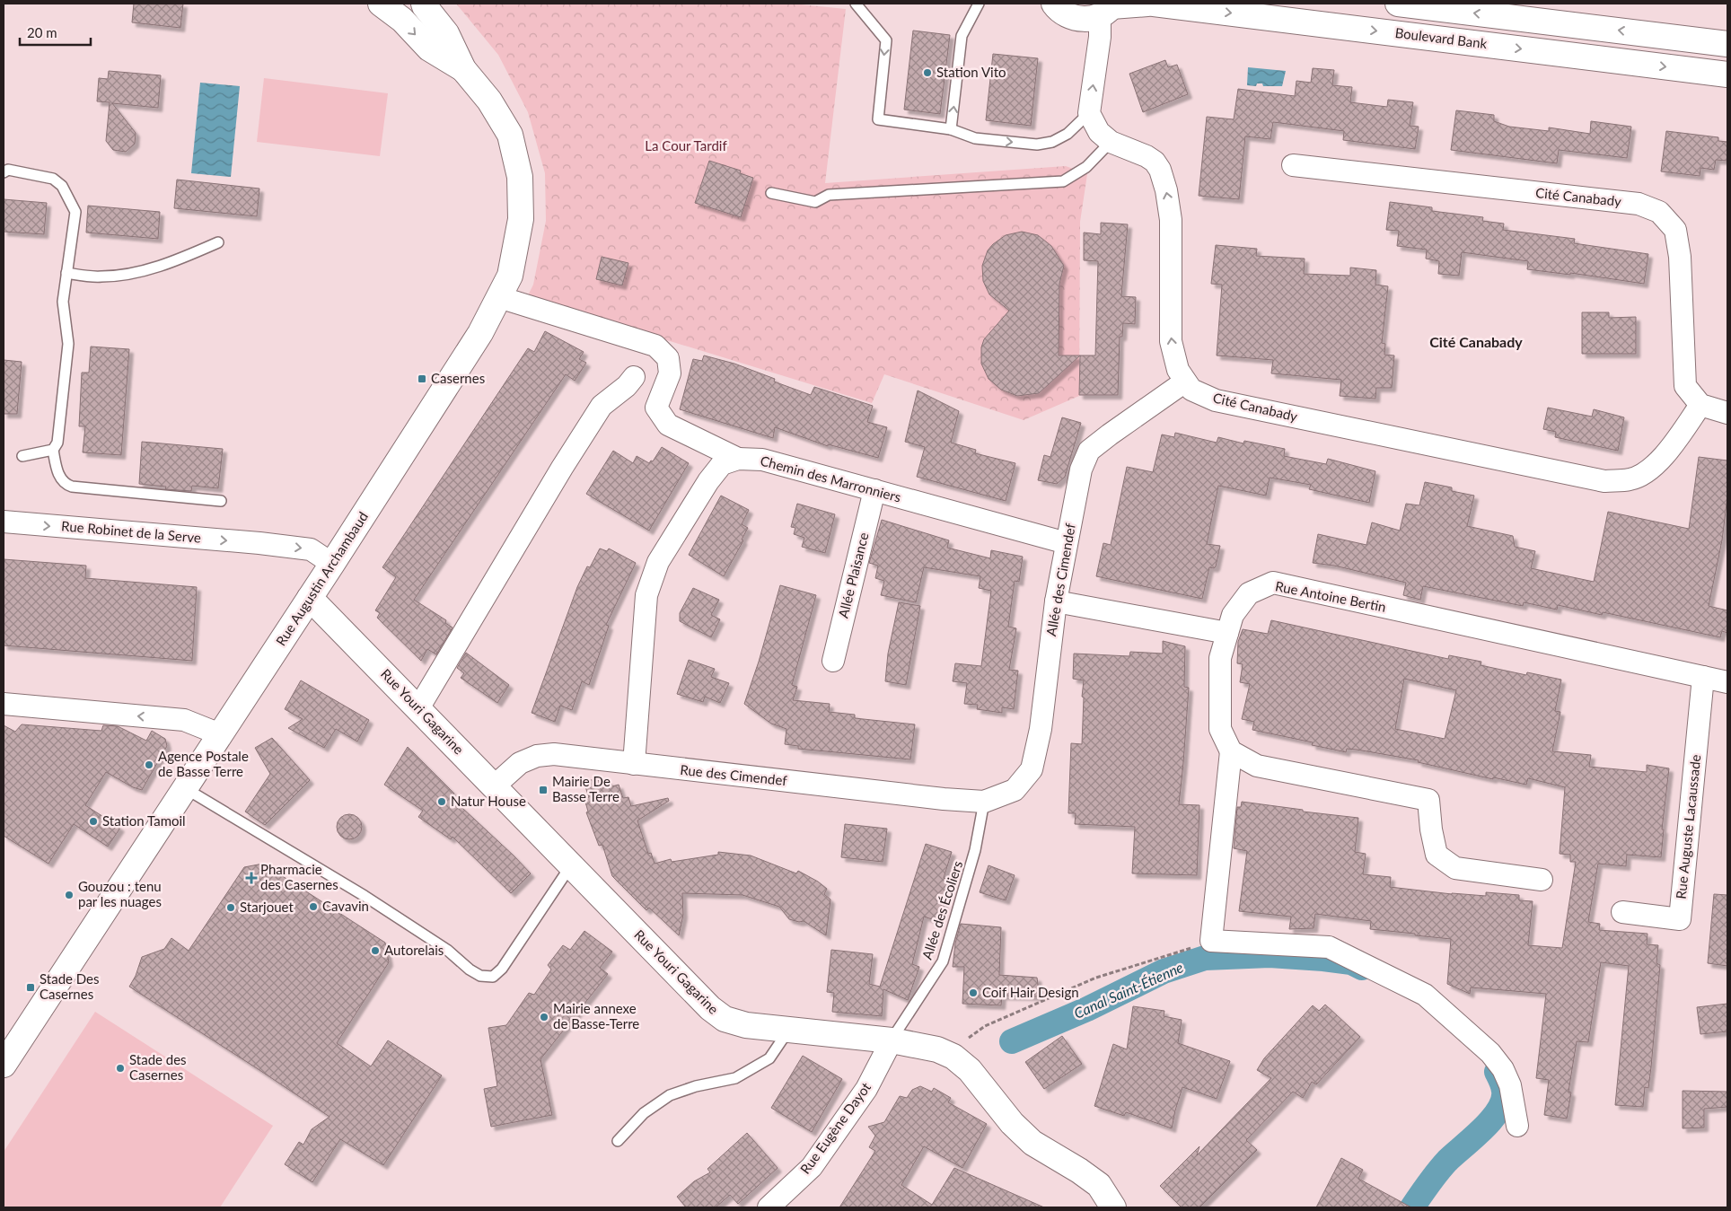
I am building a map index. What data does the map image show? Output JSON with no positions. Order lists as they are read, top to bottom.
{
  "streets": {
    "main road": ["Boulevard Bank", "Rue Augustin Archambaud", "Rue Youri Gagarine"],
    "street": [
      "Cité Canabady",
      "Chemin des Marronniers",
      "Rue Robinet de la Serve",
      "Allée Plaisance",
      "Allée des Cimendef",
      "Rue Antoine Bertin",
      "Rue des Cimendef",
      "Rue Auguste Lacaussade",
      "Rue Eugène Dayot"
    ],
    "lane": ["Allée des Écoliers"]
  },
  "crossings": [
    ["Cité Canabady", "Allée des Cimendef"],
    ["Chemin des Marronniers", "Allée Plaisance"],
    ["Chemin des Marronniers", "Allée des Cimendef"],
    ["Chemin des Marronniers", "Rue des Cimendef"],
    ["Rue Robinet de la Serve", "Rue Augustin Archambaud"],
    ["Rue Augustin Archambaud", "Rue Youri Gagarine"],
    ["Allée des Cimendef", "Rue des Cimendef"],
    ["Allée des Cimendef", "Allée des Écoliers"],
    ["Rue Antoine Bertin", "Rue Auguste Lacaussade"],
    ["Rue Youri Gagarine", "Rue des Cimendef"],
    ["Rue Youri Gagarine", "Allée des Écoliers"],
    ["Rue Youri Gagarine", "Rue Eugène Dayot"],
    ["Rue des Cimendef", "Allée des Écoliers"],
    ["Allée des Écoliers", "Rue Eugène Dayot"]
  ],
  "districts": ["Cité Canabady"],
  "water": ["Canal Saint-Étienne"],
  "parks": ["La Cour Tardif"],
  "places": {
    "other": [
      "Station Vito",
      "Agence Postale de Basse Terre",
      "Natur House",
      "Station Tamoil",
      "Gouzou : tenu par les nuages",
      "Cavavin",
      "Starjouet",
      "Autorelais",
      "Coif Hair Design",
      "Mairie annexe de Basse-Terre",
      "Stade des Casernes"
    ],
    "transit": ["Casernes", "Mairie De Basse Terre", "Stade Des Casernes"],
    "health": ["Pharmacie des Casernes"]
  },
  "scale_bar": "20 m"
}
